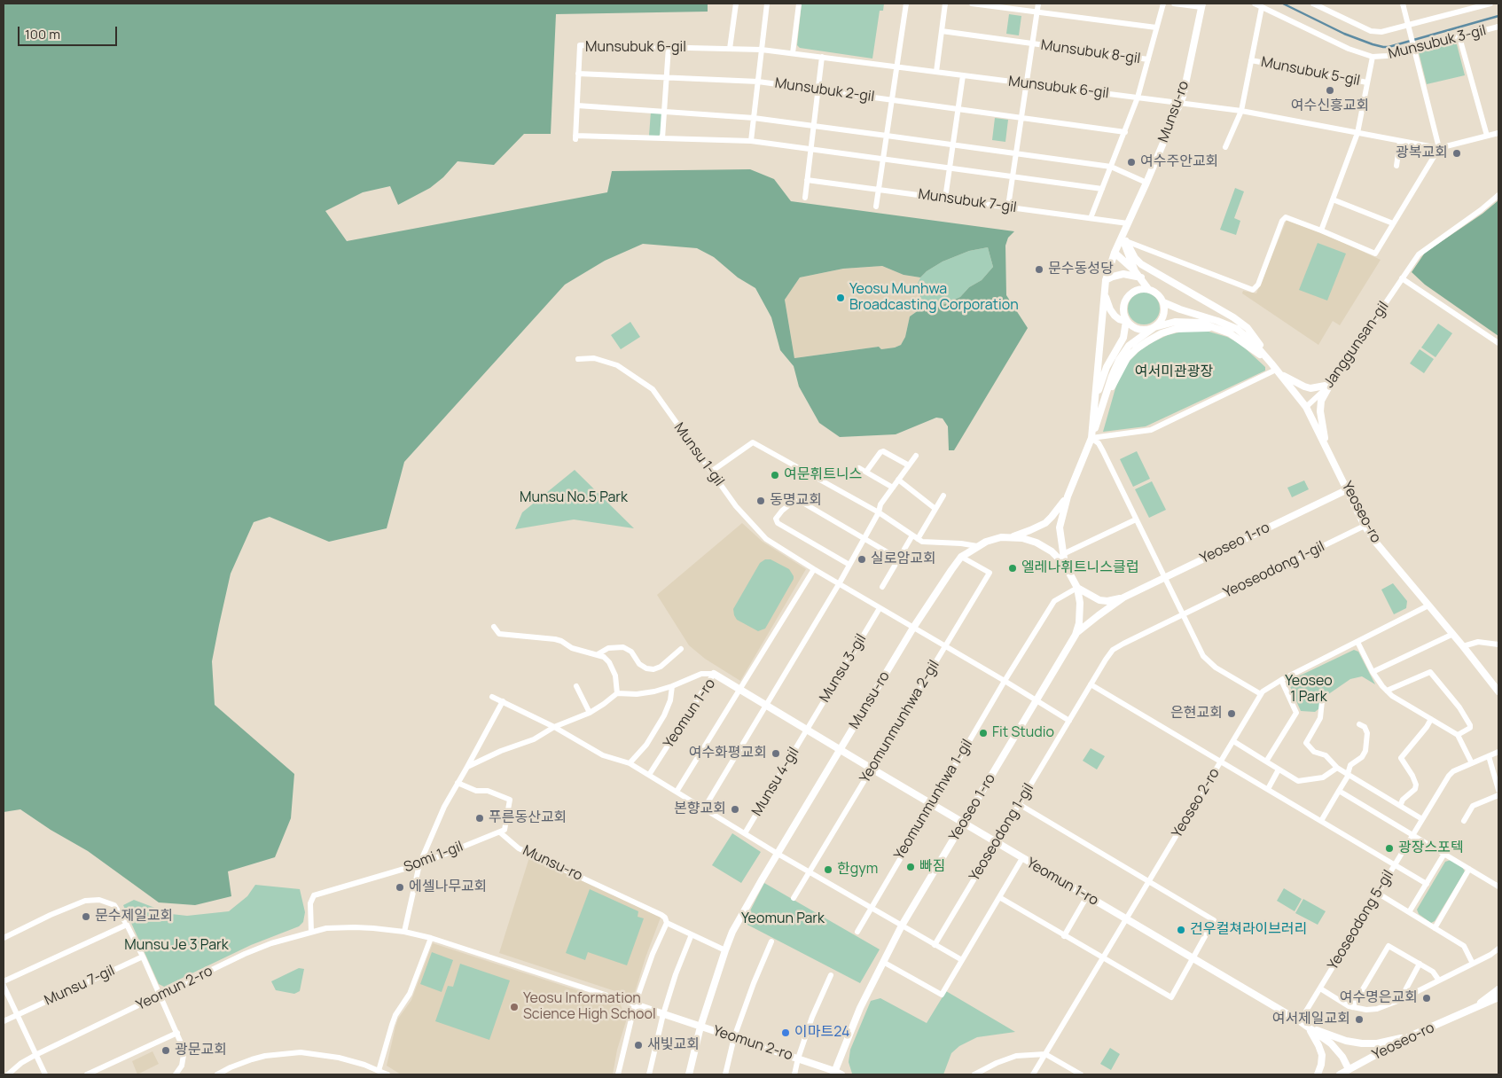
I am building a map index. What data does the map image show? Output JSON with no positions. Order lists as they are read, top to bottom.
{
  "streets": {
    "street": [
      "Munsubuk 3-gil",
      "Munsubuk 6-gil",
      "Munsubuk 8-gil",
      "Munsubuk 5-gil",
      "Munsubuk 2-gil",
      "Munsu-ro",
      "Munsubuk 7-gil",
      "Janggunsan-gil",
      "Munsu 1-gil",
      "Yeoseo-ro",
      "Yeoseo 1-ro",
      "Yeoseodong 1-gil",
      "Munsu 3-gil",
      "Yeomun 1-ro",
      "Yeomunmunhwa 2-gil",
      "Munsu 4-gil",
      "Yeomunmunhwa 1-gil",
      "Yeoseo 2-ro",
      "Somi 1-gil",
      "Yeoseodong 5-gil",
      "Munsu 7-gil",
      "Yeomun 2-ro"
    ]
  },
  "crossings": [
    ["Munsubuk 3-gil", "Munsubuk 5-gil"],
    ["Munsubuk 6-gil", "Munsubuk 8-gil"],
    ["Munsubuk 6-gil", "Munsubuk 2-gil"],
    ["Munsubuk 6-gil", "Munsu-ro"],
    ["Munsubuk 8-gil", "Munsubuk 7-gil"],
    ["Munsubuk 2-gil", "Munsubuk 7-gil"],
    ["Munsu-ro", "Munsu 1-gil"],
    ["Munsu-ro", "Yeomun 1-ro"],
    ["Munsu-ro", "Yeomunmunhwa 2-gil"],
    ["Munsu-ro", "Munsu 4-gil"],
    ["Munsu-ro", "Somi 1-gil"],
    ["Munsu-ro", "Yeomun 2-ro"],
    ["Janggunsan-gil", "Yeoseo-ro"],
    ["Munsu 1-gil", "Yeoseo 1-ro"],
    ["Munsu 1-gil", "Munsu 3-gil"],
    ["Munsu 1-gil", "Yeomun 1-ro"],
    ["Munsu 1-gil", "Yeomunmunhwa 2-gil"],
    ["Munsu 1-gil", "Yeomunmunhwa 1-gil"],
    ["Yeoseo-ro", "Yeoseo 1-ro"],
    ["Yeoseo-ro", "Yeoseodong 1-gil"],
    ["Yeoseo-ro", "Yeomun 1-ro"],
    ["Yeoseo-ro", "Yeoseo 2-ro"],
    ["Yeoseo 1-ro", "Yeomun 1-ro"],
    ["Yeoseo 1-ro", "Munsu 4-gil"],
    ["Yeoseo 1-ro", "Yeomunmunhwa 1-gil"],
    ["Yeoseo 1-ro", "Yeomun 2-ro"],
    ["Yeoseodong 1-gil", "Yeomun 1-ro"],
    ["Yeoseodong 1-gil", "Munsu 4-gil"],
    ["Munsu 3-gil", "Yeomun 1-ro"],
    ["Munsu 3-gil", "Munsu 4-gil"],
    ["Yeomun 1-ro", "Yeomunmunhwa 2-gil"],
    ["Yeomun 1-ro", "Munsu 4-gil"],
    ["Yeomun 1-ro", "Yeomunmunhwa 1-gil"],
    ["Yeomun 1-ro", "Yeoseo 2-ro"],
    ["Yeomun 1-ro", "Yeoseodong 5-gil"],
    ["Yeomunmunhwa 2-gil", "Munsu 4-gil"],
    ["Munsu 4-gil", "Yeomunmunhwa 1-gil"],
    ["Munsu 4-gil", "Somi 1-gil"],
    ["Somi 1-gil", "Yeomun 2-ro"]
  ],
  "parks": [
    "여서미관광장",
    "Munsu No.5 Park",
    "Yeoseo 1 Park",
    "Yeomun Park",
    "Munsu Je 3 Park"
  ],
  "places": [
    "여수신흥교회",
    "광복교회",
    "여수주안교회",
    "문수동성당",
    "Yeosu Munhwa Broadcasting Corporation",
    "여문휘트니스",
    "동명교회",
    "실로암교회",
    "엘레나휘트니스클럽",
    "은현교회",
    "Fit Studio",
    "여수화평교회",
    "본향교회",
    "푸른동산교회",
    "광장스포텍",
    "빠짐",
    "한gym",
    "에셀나무교회",
    "문수제일교회",
    "건우컬쳐라이브러리",
    "여수명은교회",
    "Yeosu Information Science High School",
    "여서제일교회",
    "이마트24",
    "새빛교회",
    "광문교회"
  ],
  "scale_bar": "100 m"
}
